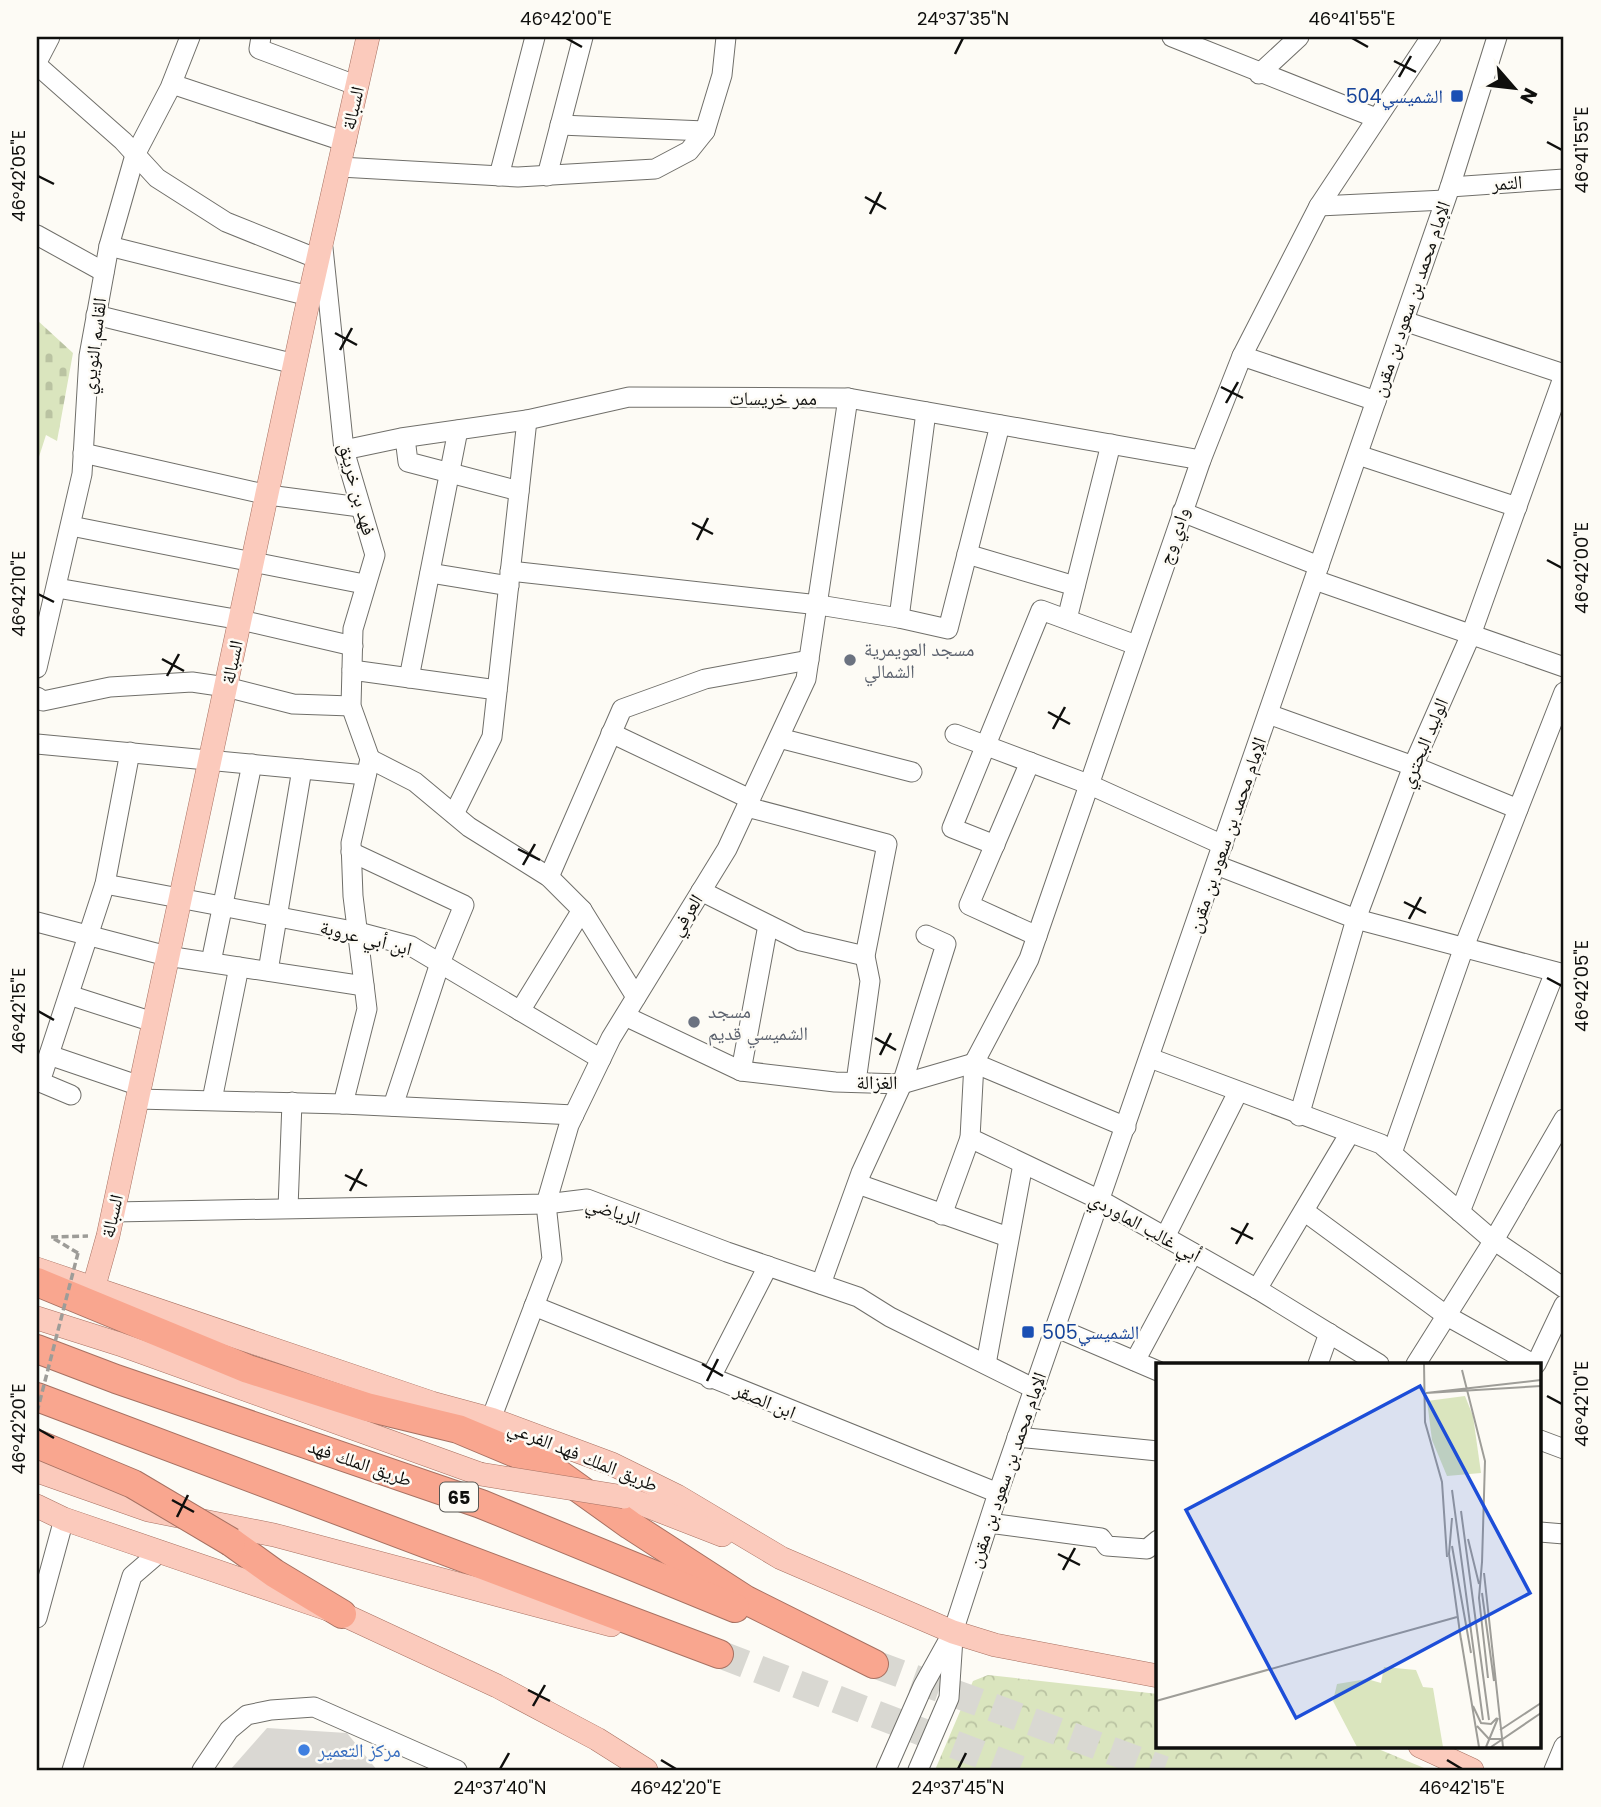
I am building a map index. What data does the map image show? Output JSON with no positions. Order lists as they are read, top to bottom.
{
  "streets": {
    "highway": ["طريق الملك فهد", "65"],
    "main road": ["السبالة", "طريق الملك فهد الفرعي"],
    "street": [
      "التمر",
      "الإمام محمد بن سعود بن مقرن",
      "القاسم النويري",
      "ممر خريسات",
      "فهد بن خرينق",
      "وادي وج",
      "الوليد البحتري",
      "العرفي",
      "ابن أبي عروبة",
      "الغزالة",
      "الرياضي",
      "أبي غالب الماوردي",
      "ابن الصقر"
    ]
  },
  "crossings": [
    ["السبالة", "فهد بن خرينق"],
    ["السبالة", "ابن أبي عروبة"],
    ["السبالة", "الرياضي"],
    ["السبالة", "طريق الملك فهد الفرعي"],
    ["التمر", "الإمام محمد بن سعود بن مقرن"],
    ["التمر", "وادي وج"],
    ["الإمام محمد بن سعود بن مقرن", "الرياضي"],
    ["الإمام محمد بن سعود بن مقرن", "أبي غالب الماوردي"],
    ["الإمام محمد بن سعود بن مقرن", "ابن الصقر"],
    ["الإمام محمد بن سعود بن مقرن", "طريق الملك فهد الفرعي"],
    ["ممر خريسات", "فهد بن خرينق"],
    ["ممر خريسات", "وادي وج"],
    ["ممر خريسات", "العرفي"],
    ["وادي وج", "الغزالة"],
    ["العرفي", "ابن أبي عروبة"],
    ["العرفي", "الغزالة"],
    ["العرفي", "الرياضي"],
    ["العرفي", "ابن الصقر"],
    ["العرفي", "طريق الملك فهد الفرعي"]
  ],
  "places": {
    "transit": ["الشميسي504", "الشميسي505"],
    "other": ["مسجد العويمرية الشمالي", "مسجد الشميسي قديم", "مركز التعمير"]
  },
  "north": "bottom right",
  "coordinates": [
    "46°42'00\"E",
    "24°37'35\"N",
    "46°41'55\"E",
    "46°42'05\"E",
    "46°42'10\"E",
    "46°42'15\"E",
    "46°42'20\"E",
    "24°37'40\"N",
    "24°37'45\"N"
  ]
}
